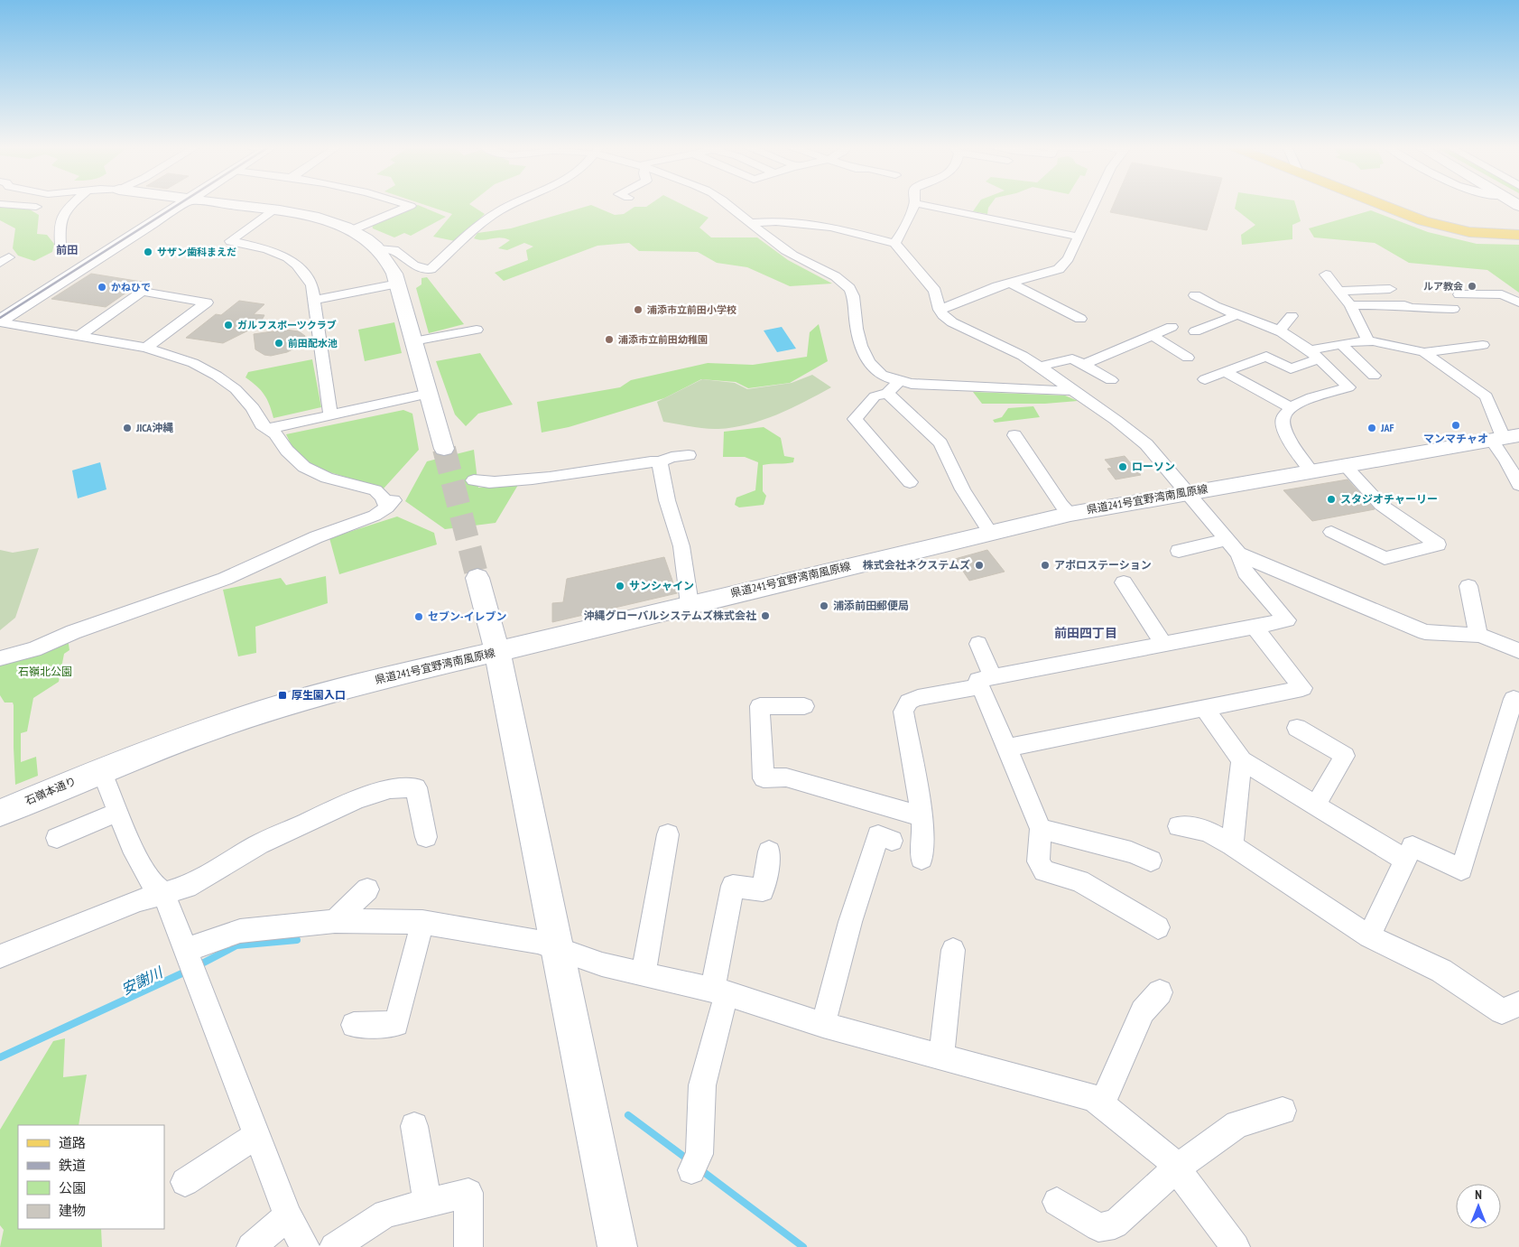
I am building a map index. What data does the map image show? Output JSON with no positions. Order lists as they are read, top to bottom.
{
  "streets": {
    "street": ["県道241号宜野湾南風原線", "石嶺本通り"]
  },
  "crossings": [
    ["県道241号宜野湾南風原線", "石嶺本通り"]
  ],
  "districts": ["前田", "前田四丁目"],
  "water": ["安謝川"],
  "parks": ["石嶺北公園"],
  "places": {
    "other": [
      "サザン歯科まえだ",
      "ルア教会",
      "かねひで",
      "浦添市立前田小学校",
      "ガルフスポーツクラブ",
      "浦添市立前田幼稚園",
      "前田配水池",
      "マンマチャオ",
      "JICA沖縄",
      "JAF",
      "ローソン",
      "スタジオチャーリー",
      "株式会社ネクステムズ",
      "アポロステーション",
      "サンシャイン",
      "浦添前田郵便局",
      "沖縄グローバルシステムズ株式会社",
      "セブン-イレブン"
    ],
    "transit": ["厚生園入口"]
  },
  "legend": [
    "道路",
    "鉄道",
    "公園",
    "建物"
  ],
  "north": "top"
}
